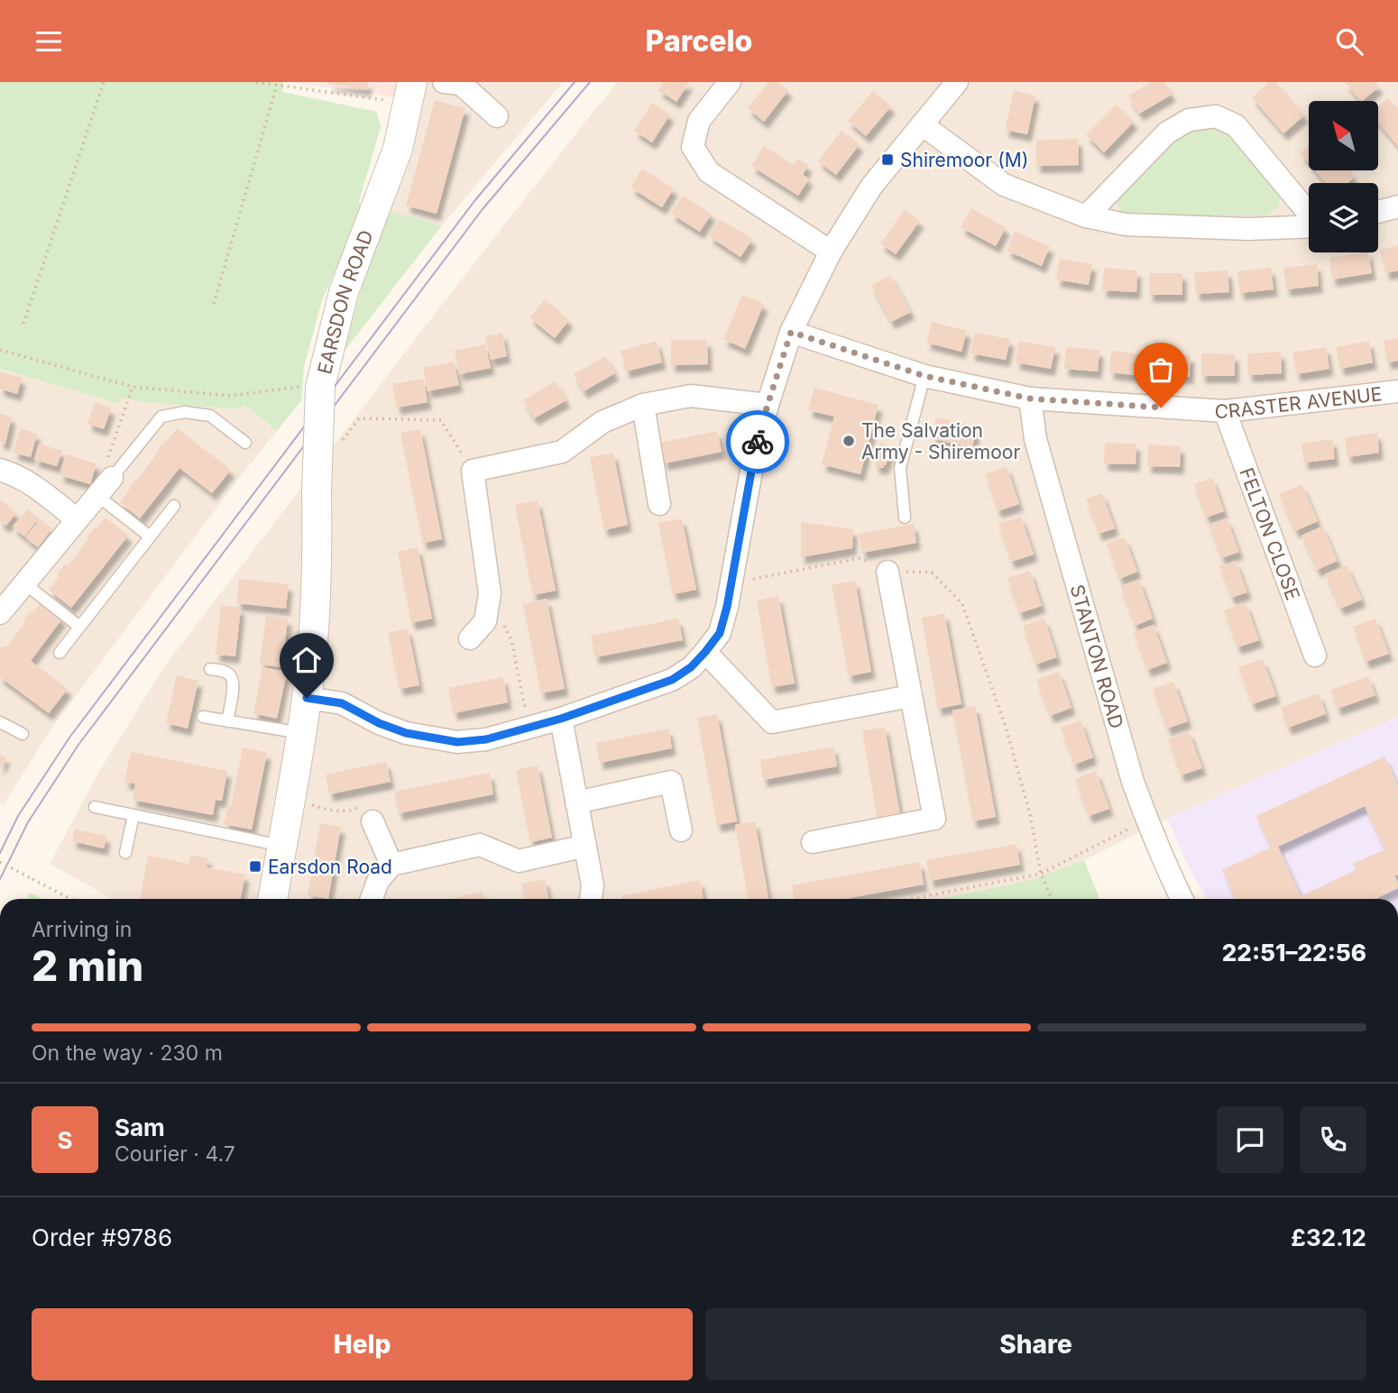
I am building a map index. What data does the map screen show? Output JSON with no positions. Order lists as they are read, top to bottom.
{
  "streets": {
    "street": [
      "EARSDON ROAD",
      "CRASTER AVENUE",
      "FELTON CLOSE",
      "STANTON ROAD"
    ]
  },
  "crossings": [
    ["CRASTER AVENUE", "FELTON CLOSE"],
    ["CRASTER AVENUE", "STANTON ROAD"]
  ],
  "places": {
    "transit": ["Shiremoor (M)", "Earsdon Road"],
    "other": ["The Salvation Army - Shiremoor"]
  },
  "north": "top left",
  "page": {
    "header": "Parcelo",
    "heading": ["2 min", "Arriving in", "22:51–22:56"],
    "panel": [
      "Sam",
      "Courier · 4.7",
      "Order #9786",
      "£32.12"
    ],
    "bar": "On the way · 230 m",
    "round": "S",
    "buttons": ["Help", "Share"]
  }
}
